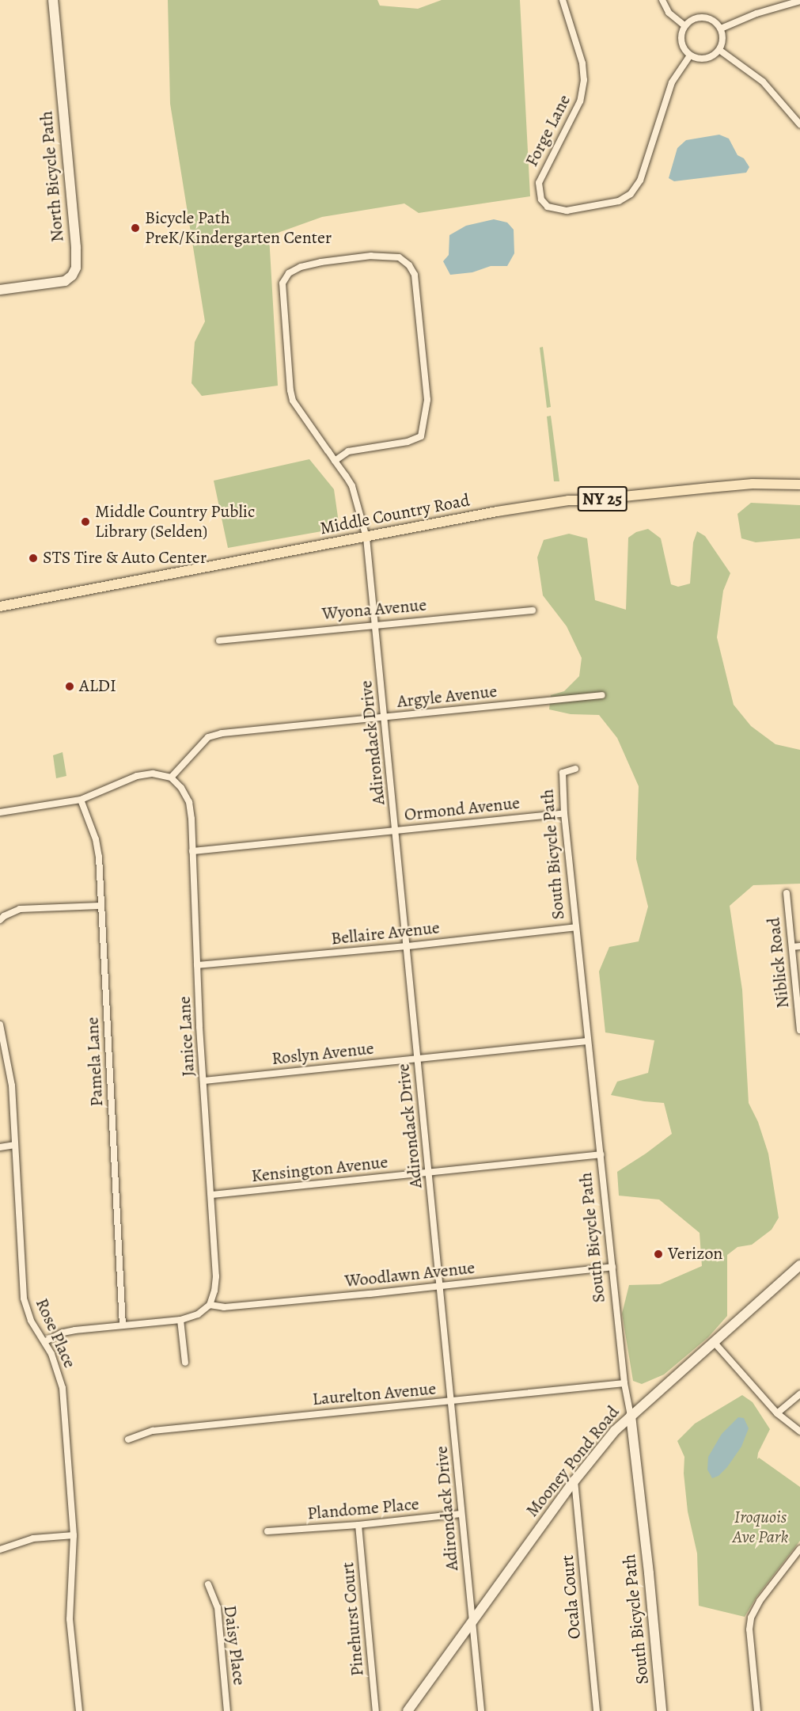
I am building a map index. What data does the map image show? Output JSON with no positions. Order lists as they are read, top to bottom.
{
  "streets": {
    "main road": ["NY 25", "Middle Country Road"],
    "street": [
      "Forge Lane",
      "North Bicycle Path",
      "Wyona Avenue",
      "Argyle Avenue",
      "Adirondack Drive",
      "Ormond Avenue",
      "South Bicycle Path",
      "Bellaire Avenue",
      "Niblick Road",
      "Janice Lane",
      "Roslyn Avenue",
      "Pamela Lane",
      "Kensington Avenue",
      "Woodlawn Avenue",
      "Rose Place",
      "Laurelton Avenue",
      "Mooney Pond Road",
      "Plandome Place",
      "Ocala Court",
      "Pinehurst Court",
      "Daisy Place"
    ]
  },
  "crossings": [
    ["Middle Country Road", "Adirondack Drive"],
    ["Wyona Avenue", "Adirondack Drive"],
    ["Argyle Avenue", "Adirondack Drive"],
    ["Argyle Avenue", "Janice Lane"],
    ["Adirondack Drive", "Ormond Avenue"],
    ["Adirondack Drive", "Bellaire Avenue"],
    ["Adirondack Drive", "Roslyn Avenue"],
    ["Adirondack Drive", "Kensington Avenue"],
    ["Adirondack Drive", "Woodlawn Avenue"],
    ["Adirondack Drive", "Laurelton Avenue"],
    ["Adirondack Drive", "Mooney Pond Road"],
    ["Adirondack Drive", "Plandome Place"],
    ["Ormond Avenue", "South Bicycle Path"],
    ["Ormond Avenue", "Janice Lane"],
    ["South Bicycle Path", "Bellaire Avenue"],
    ["South Bicycle Path", "Roslyn Avenue"],
    ["South Bicycle Path", "Kensington Avenue"],
    ["South Bicycle Path", "Woodlawn Avenue"],
    ["South Bicycle Path", "Laurelton Avenue"],
    ["South Bicycle Path", "Mooney Pond Road"],
    ["Bellaire Avenue", "Janice Lane"],
    ["Janice Lane", "Roslyn Avenue"],
    ["Janice Lane", "Kensington Avenue"],
    ["Janice Lane", "Woodlawn Avenue"],
    ["Mooney Pond Road", "Ocala Court"],
    ["Plandome Place", "Pinehurst Court"]
  ],
  "parks": ["Iroquois Ave Park"],
  "places": [
    "Bicycle Path PreK/Kindergarten Center",
    "Middle Country Public Library (Selden)",
    "STS Tire & Auto Center",
    "ALDI",
    "Verizon"
  ]
}
